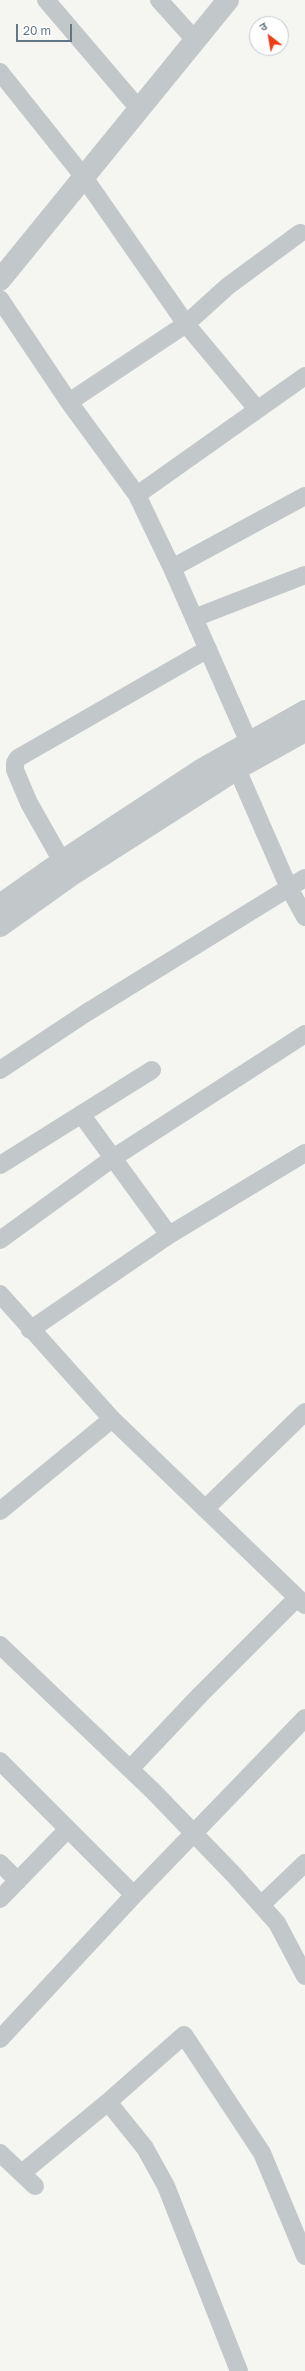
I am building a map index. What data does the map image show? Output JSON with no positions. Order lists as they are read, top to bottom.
{
  "scale_bar": "20 m",
  "north": "top left"
}
